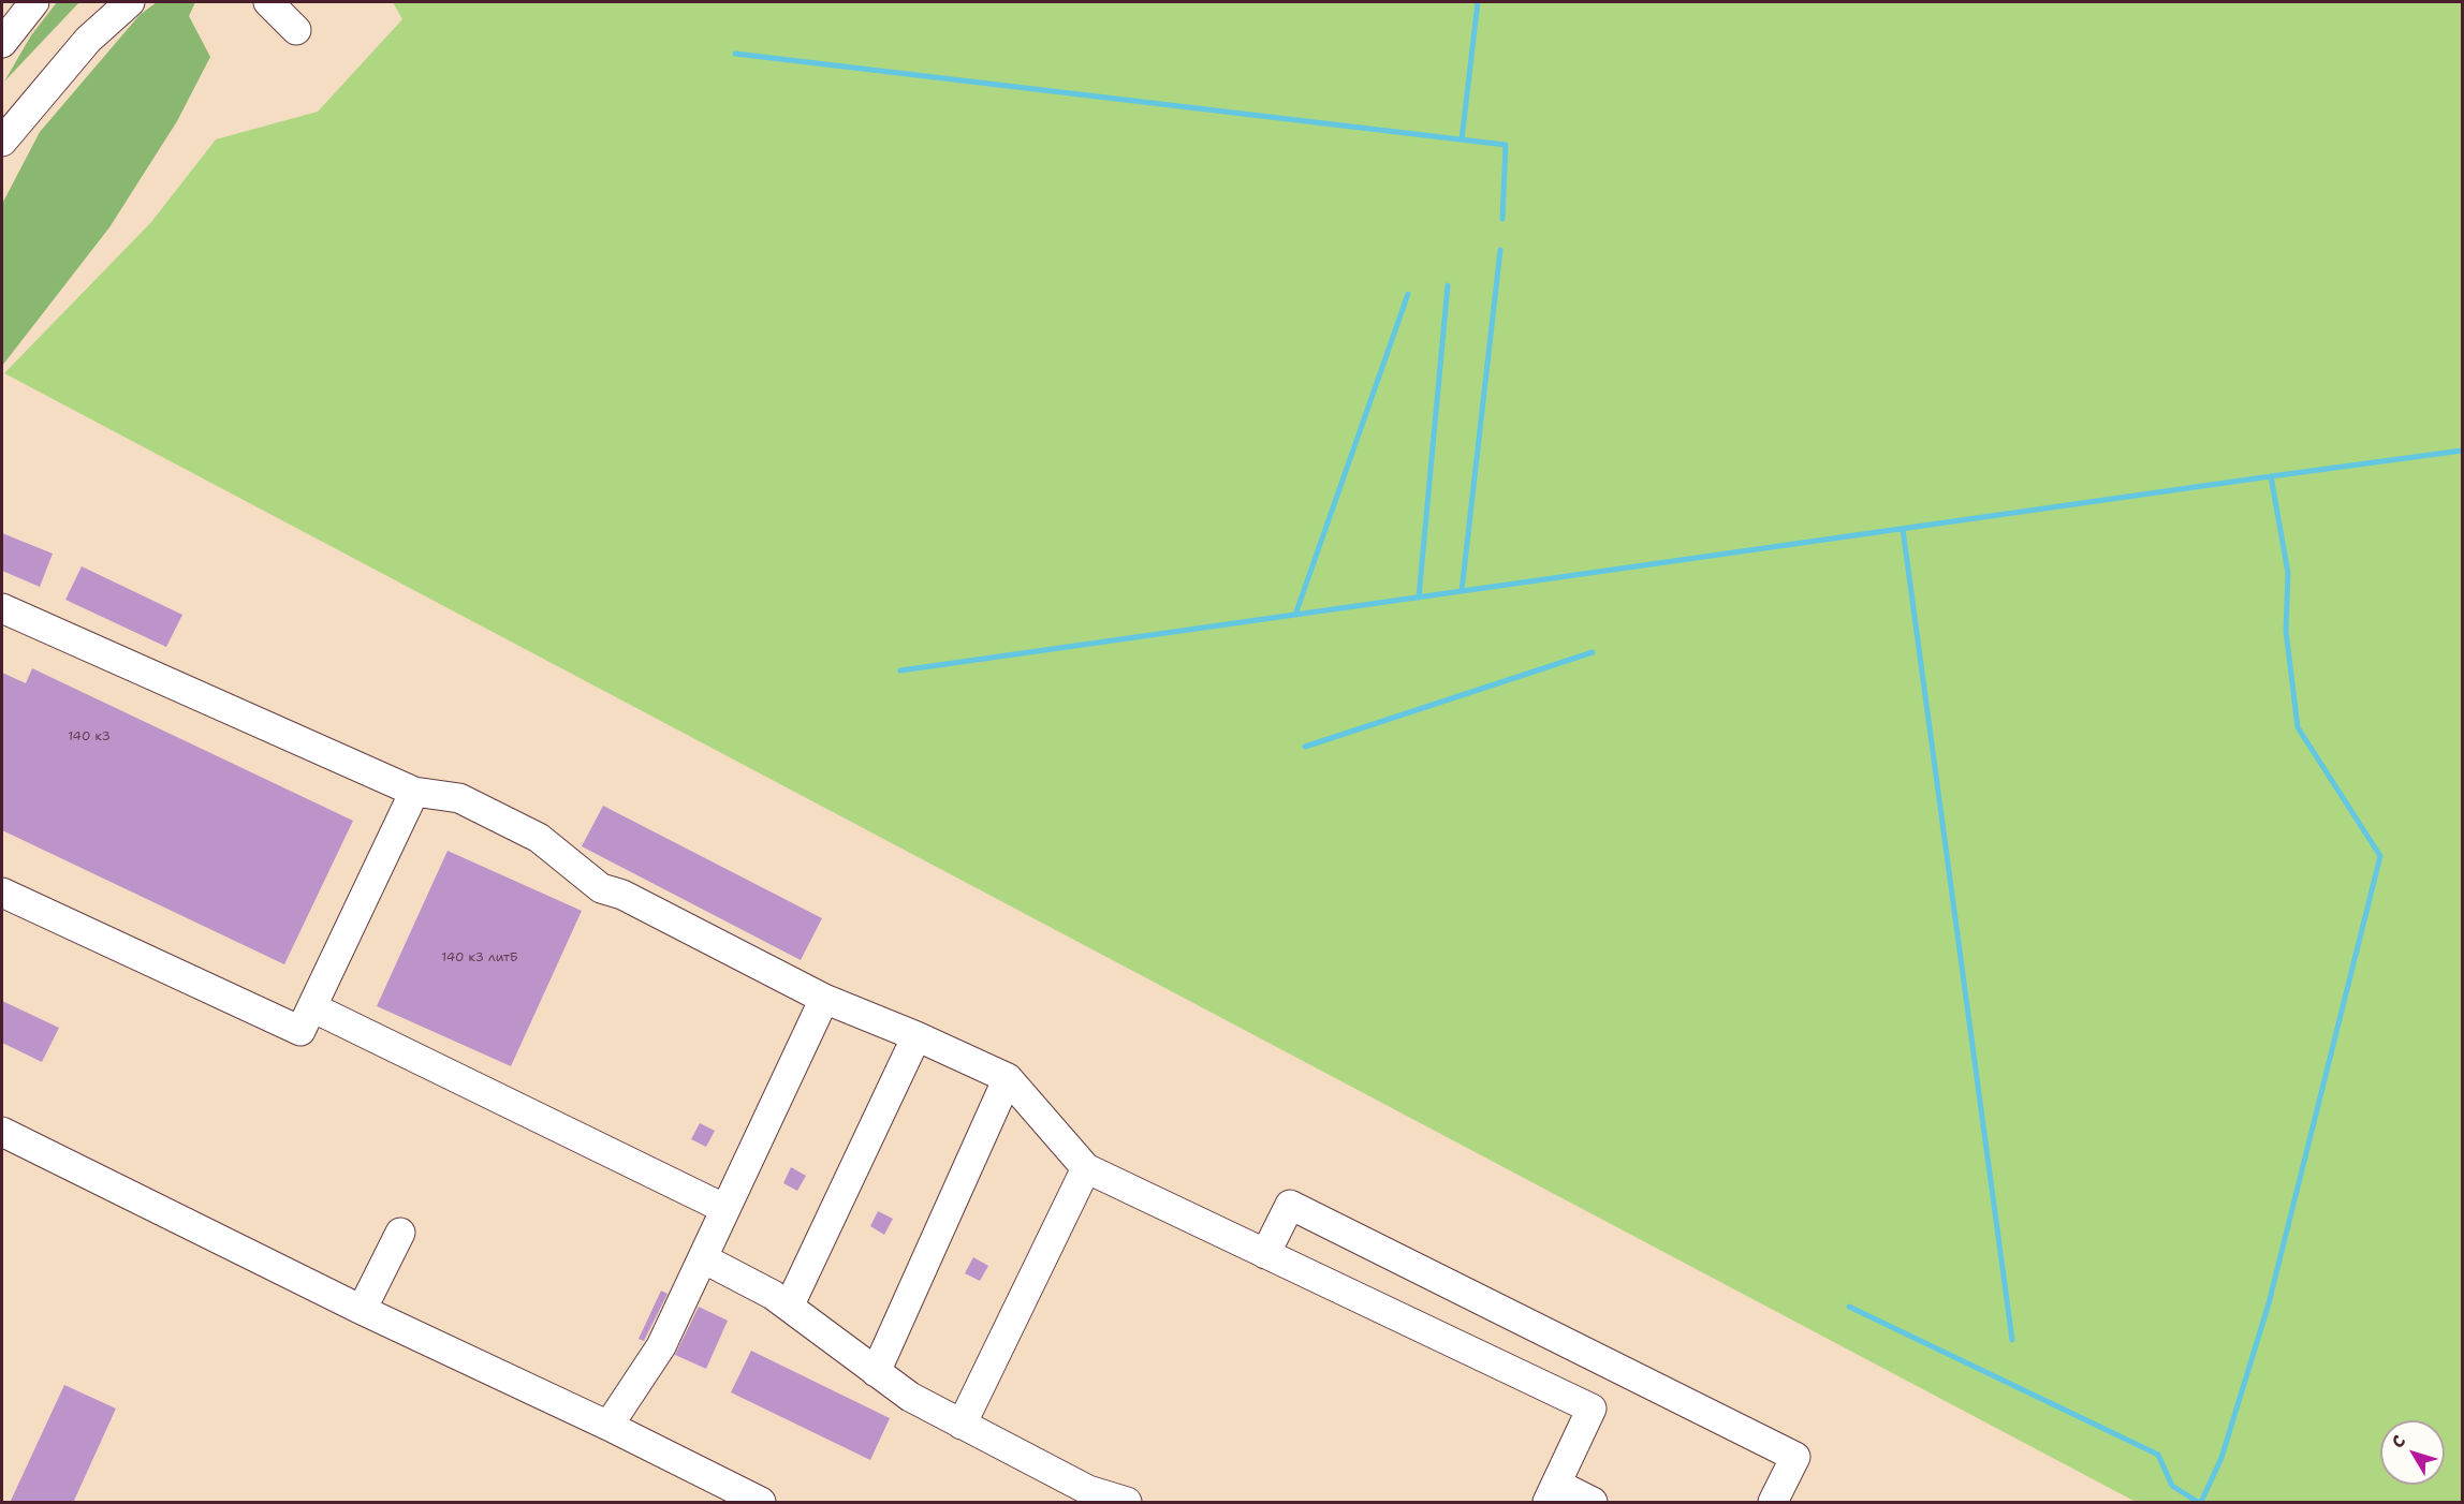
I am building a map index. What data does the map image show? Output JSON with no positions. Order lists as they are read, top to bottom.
{
  "house_numbers": ["140 к3", "140 к3 литБ"],
  "north": "top left"
}
